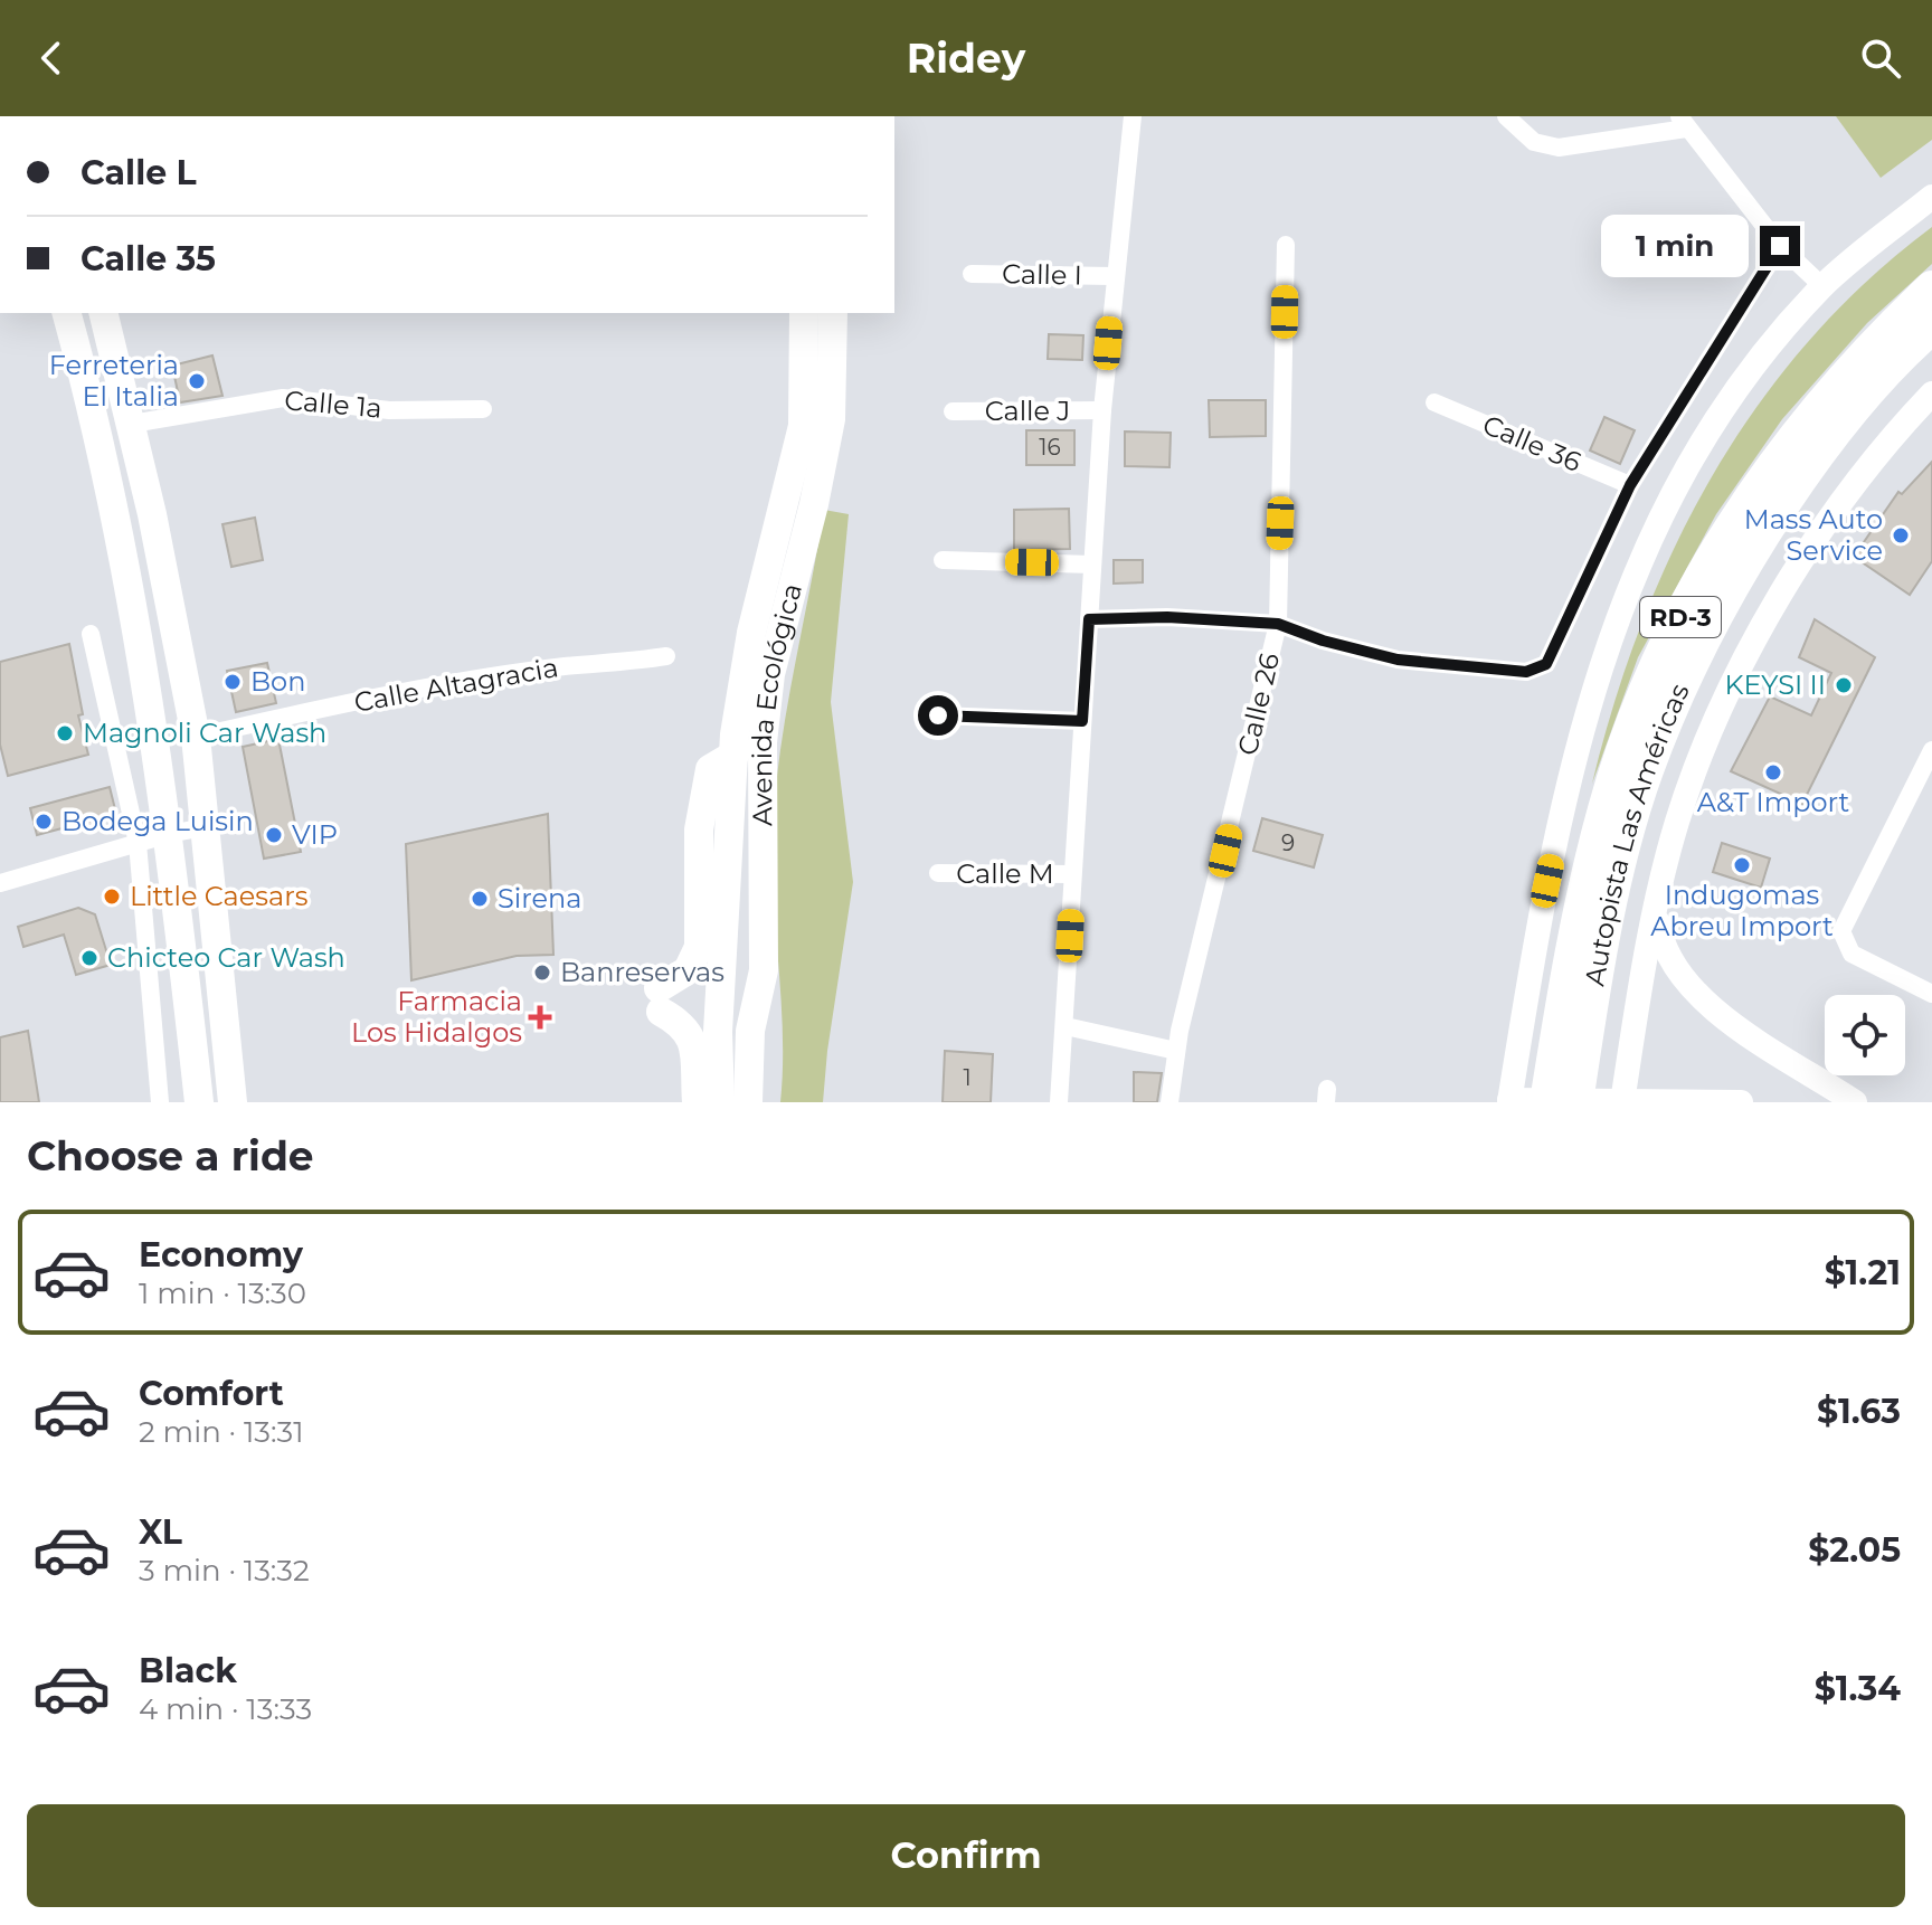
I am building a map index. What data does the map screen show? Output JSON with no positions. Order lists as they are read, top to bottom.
{
  "streets": {
    "highway": ["RD-3", "Autopista Las Américas"],
    "main road": ["Avenida Ecológica"],
    "street": [
      "Calle I",
      "Calle 1a",
      "Calle J",
      "Calle 36",
      "Calle Altagracia",
      "Calle 26",
      "Calle M"
    ]
  },
  "places": {
    "other": [
      "Ferreteria El Italia",
      "Mass Auto Service",
      "Bon",
      "KEYSI II",
      "Magnoli Car Wash",
      "A&T Import",
      "Bodega Luisin",
      "VIP",
      "Indugomas Abreu Import",
      "Little Caesars",
      "Sirena",
      "Chicteo Car Wash",
      "Banreservas"
    ],
    "health": ["Farmacia Los Hidalgos"]
  },
  "house_numbers": ["16", "9", "1"],
  "page": {
    "header": "Ridey",
    "banner": ["Calle L", "Calle 35"],
    "bubble": "1 min",
    "heading": "Choose a ride",
    "list": [
      {
        "name": "Economy",
        "note": "1 min · 13:30",
        "value": "$1.21"
      },
      {
        "name": "Comfort",
        "note": "2 min · 13:31",
        "value": "$1.63"
      },
      {
        "name": "XL",
        "note": "3 min · 13:32",
        "value": "$2.05"
      },
      {
        "name": "Black",
        "note": "4 min · 13:33",
        "value": "$1.34"
      }
    ],
    "buttons": "Confirm"
  }
}
